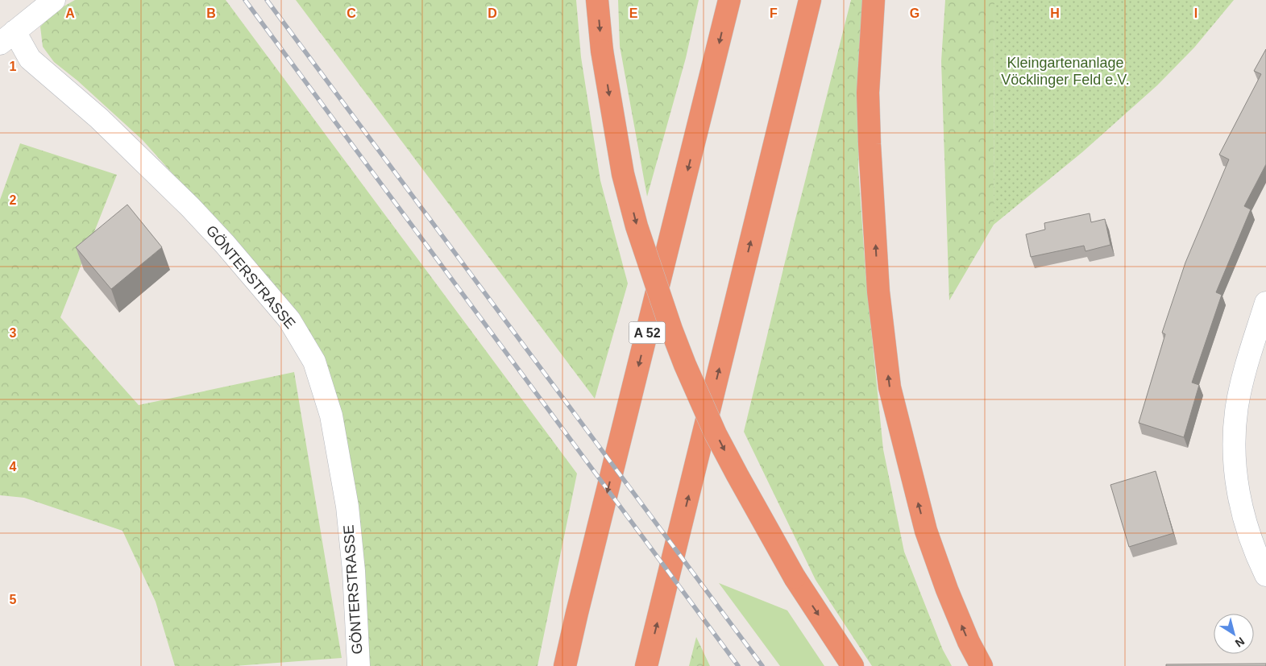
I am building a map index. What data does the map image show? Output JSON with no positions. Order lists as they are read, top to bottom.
{
  "streets": {
    "highway": ["A 52"],
    "street": ["GÖNTERSTRASSE"]
  },
  "parks": ["Kleingartenanlage Vöcklinger Feld e.V."],
  "north": "bottom right",
  "grid": {
    "columns": [
      "A",
      "B",
      "C",
      "D",
      "E",
      "F",
      "G",
      "H",
      "I"
    ],
    "rows": [
      "1",
      "2",
      "3",
      "4",
      "5"
    ]
  }
}
